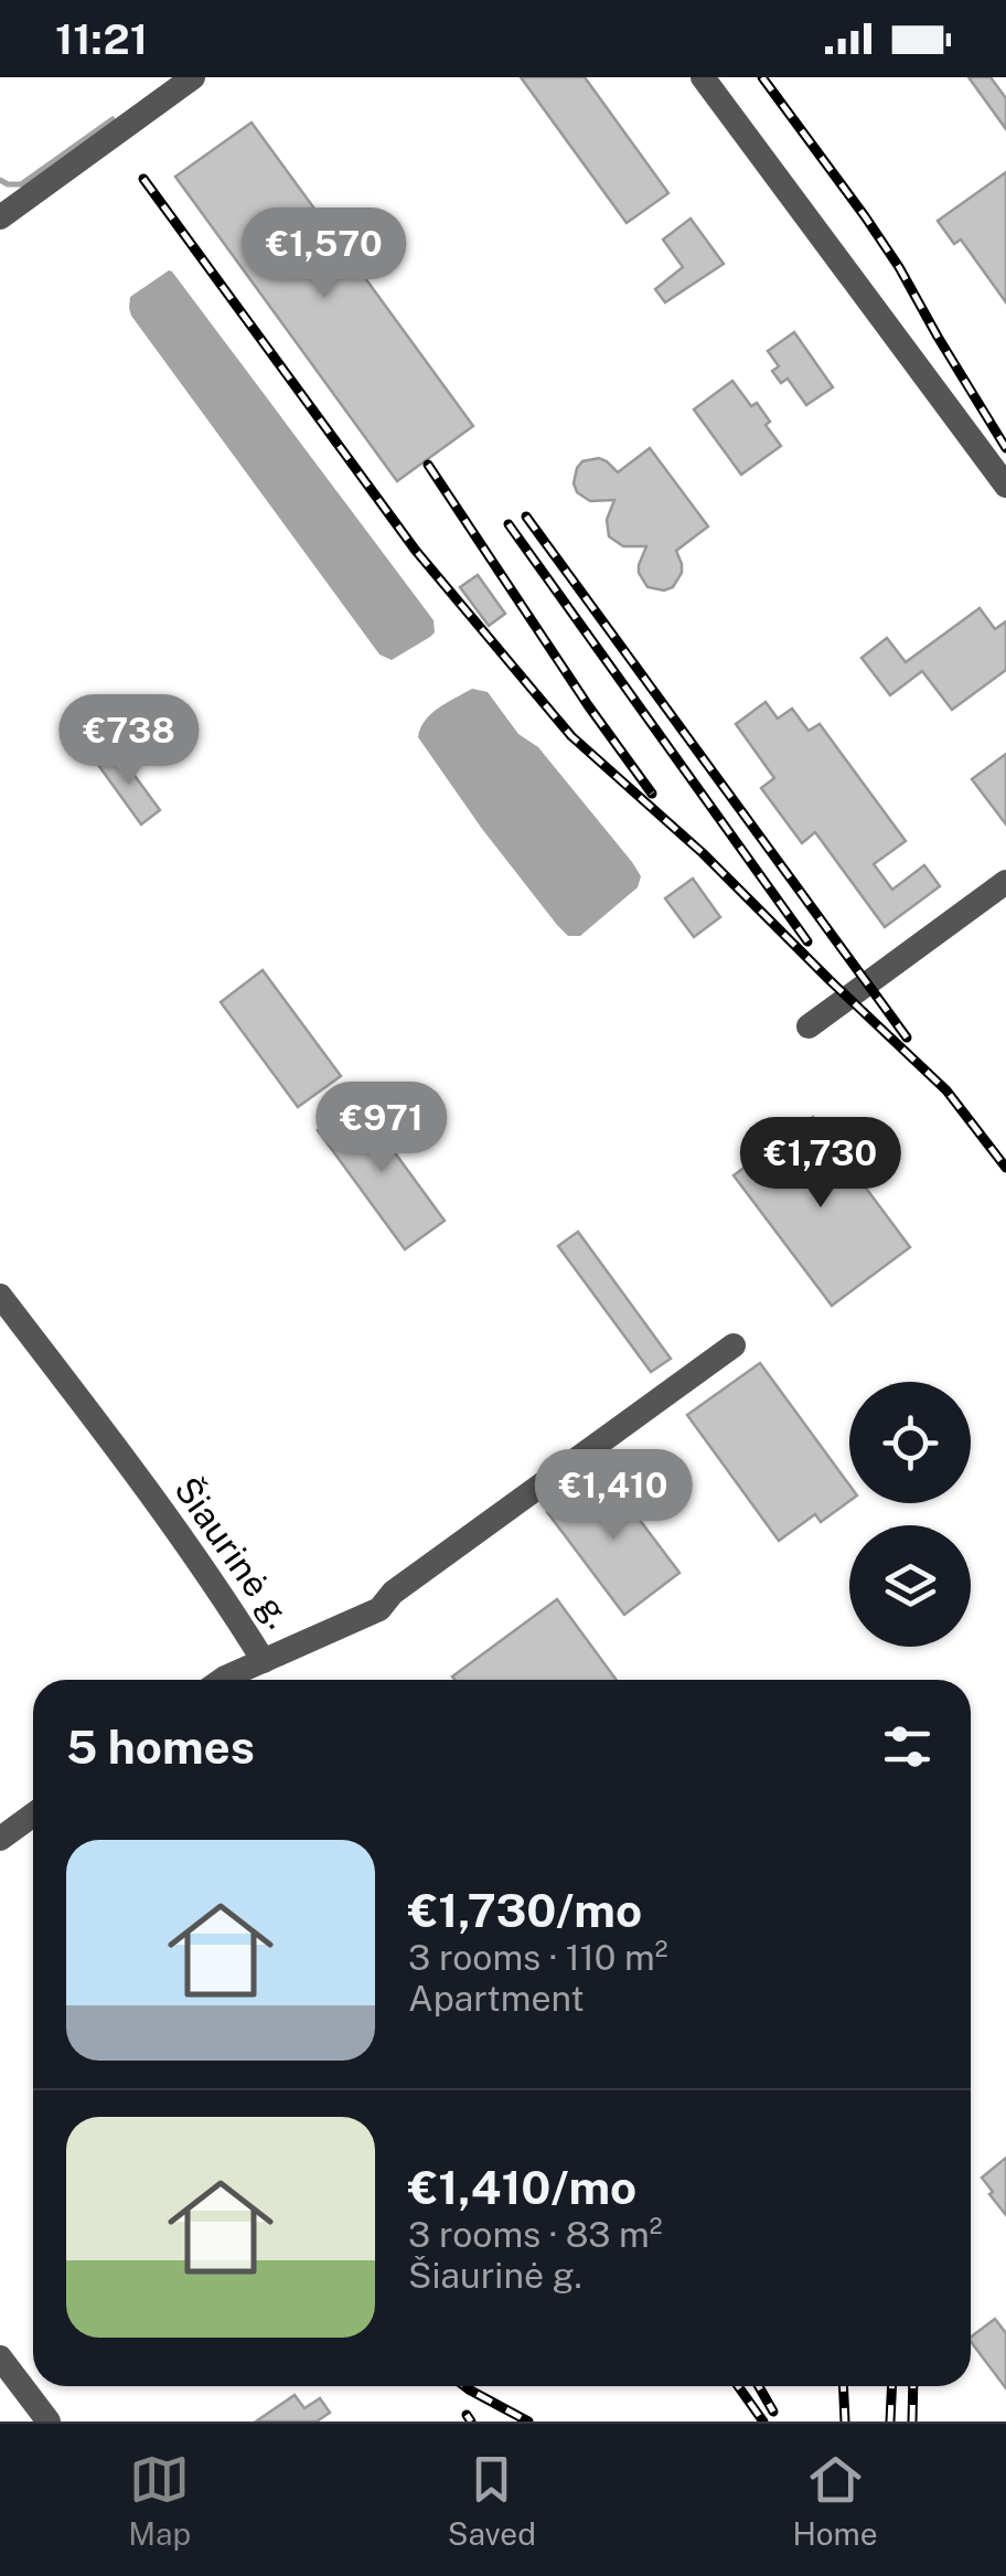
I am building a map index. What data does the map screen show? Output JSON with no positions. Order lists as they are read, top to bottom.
{
  "streets": {
    "street": ["Šiaurinė g."]
  },
  "page": {
    "status": "11:21",
    "price": [
      "€1,570",
      "€738",
      "€971",
      "€1,730",
      "€1,410"
    ],
    "heading": "5 homes",
    "list": [
      {
        "name": "€1,730/mo",
        "note": "3 rooms · 110 m² · Apartment"
      },
      {
        "name": "€1,410/mo",
        "note": "3 rooms · 83 m² · Šiaurinė g."
      }
    ],
    "tabs": ["Map", "Saved", "Home"]
  }
}
